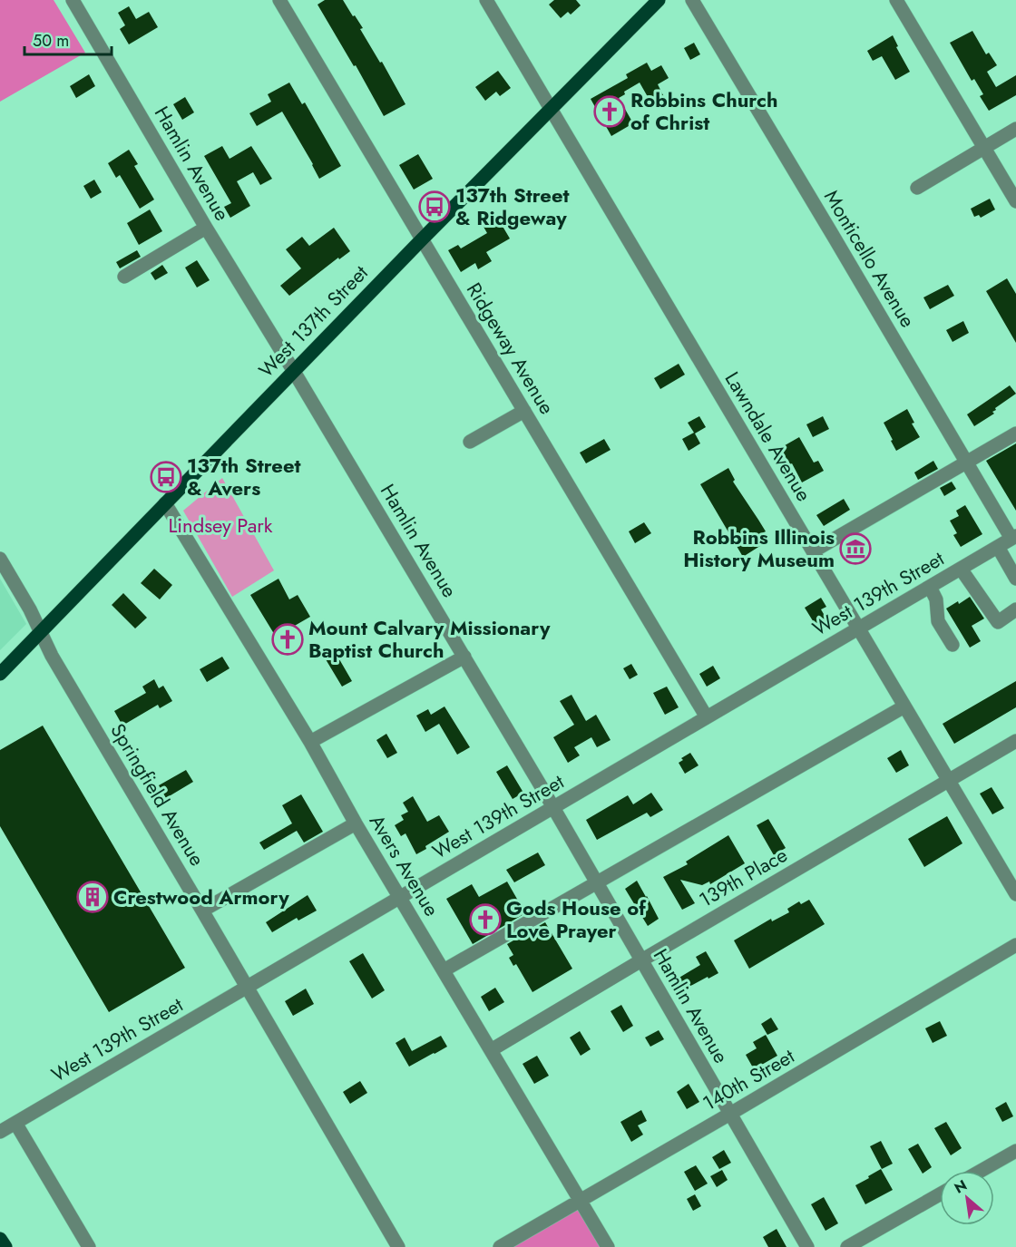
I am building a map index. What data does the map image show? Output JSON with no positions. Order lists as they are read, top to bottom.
{
  "streets": {
    "main road": ["West 137th Street"],
    "street": [
      "Hamlin Avenue",
      "Monticello Avenue",
      "Ridgeway Avenue",
      "Lawndale Avenue",
      "West 139th Street",
      "Springfield Avenue",
      "Avers Avenue",
      "139th Place",
      "140th Street"
    ]
  },
  "crossings": [
    ["Hamlin Avenue", "West 137th Street"],
    ["Hamlin Avenue", "West 139th Street"],
    ["Hamlin Avenue", "139th Place"],
    ["Hamlin Avenue", "140th Street"],
    ["Monticello Avenue", "West 139th Street"],
    ["West 137th Street", "Ridgeway Avenue"],
    ["West 137th Street", "Lawndale Avenue"],
    ["West 137th Street", "Springfield Avenue"],
    ["West 137th Street", "Avers Avenue"],
    ["Ridgeway Avenue", "West 139th Street"],
    ["Lawndale Avenue", "West 139th Street"],
    ["Lawndale Avenue", "139th Place"],
    ["West 139th Street", "Springfield Avenue"],
    ["West 139th Street", "Avers Avenue"],
    ["Avers Avenue", "139th Place"],
    ["Avers Avenue", "140th Street"]
  ],
  "parks": ["Lindsey Park"],
  "places": {
    "church": ["Robbins Church of Christ", "Mount Calvary Missionary Baptist Church", "Gods House of Love Prayer"],
    "bus stop": ["137th Street & Ridgeway", "137th Street & Avers"],
    "museum": ["Robbins Illinois History Museum"],
    "building": ["Crestwood Armory"]
  },
  "scale_bar": "50 m",
  "north": "top left"
}
